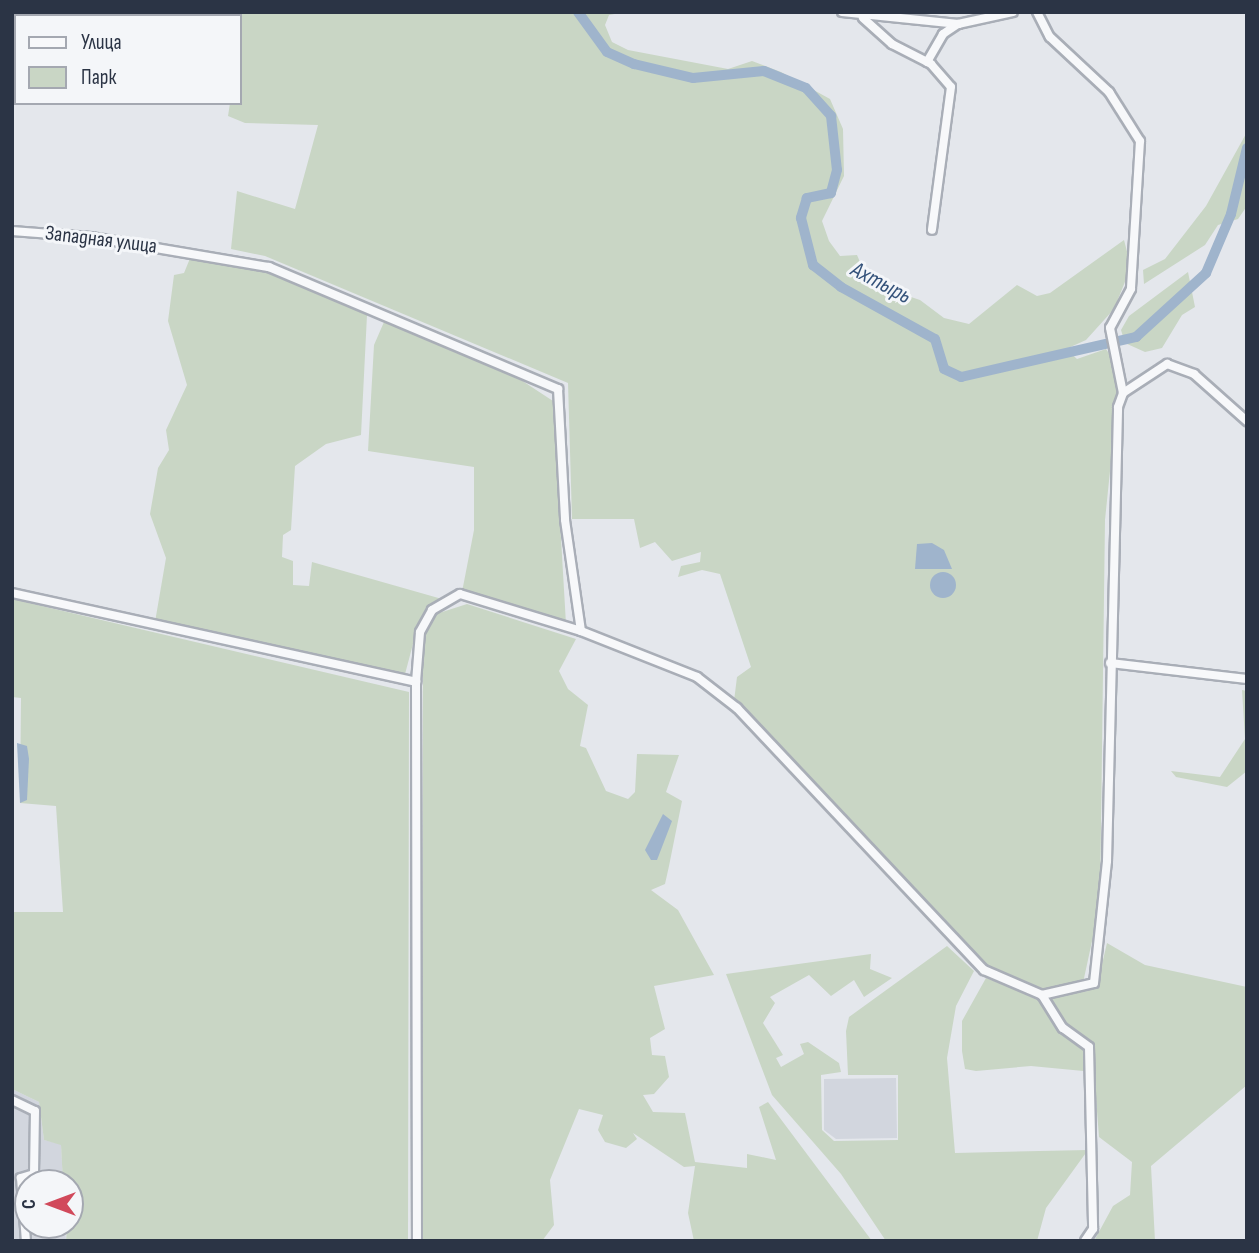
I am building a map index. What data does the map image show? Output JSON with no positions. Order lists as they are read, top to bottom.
{
  "streets": {
    "street": ["Западная улица"]
  },
  "water": ["Ахтырь"],
  "legend": ["Улица", "Парк"],
  "north": "left"
}
